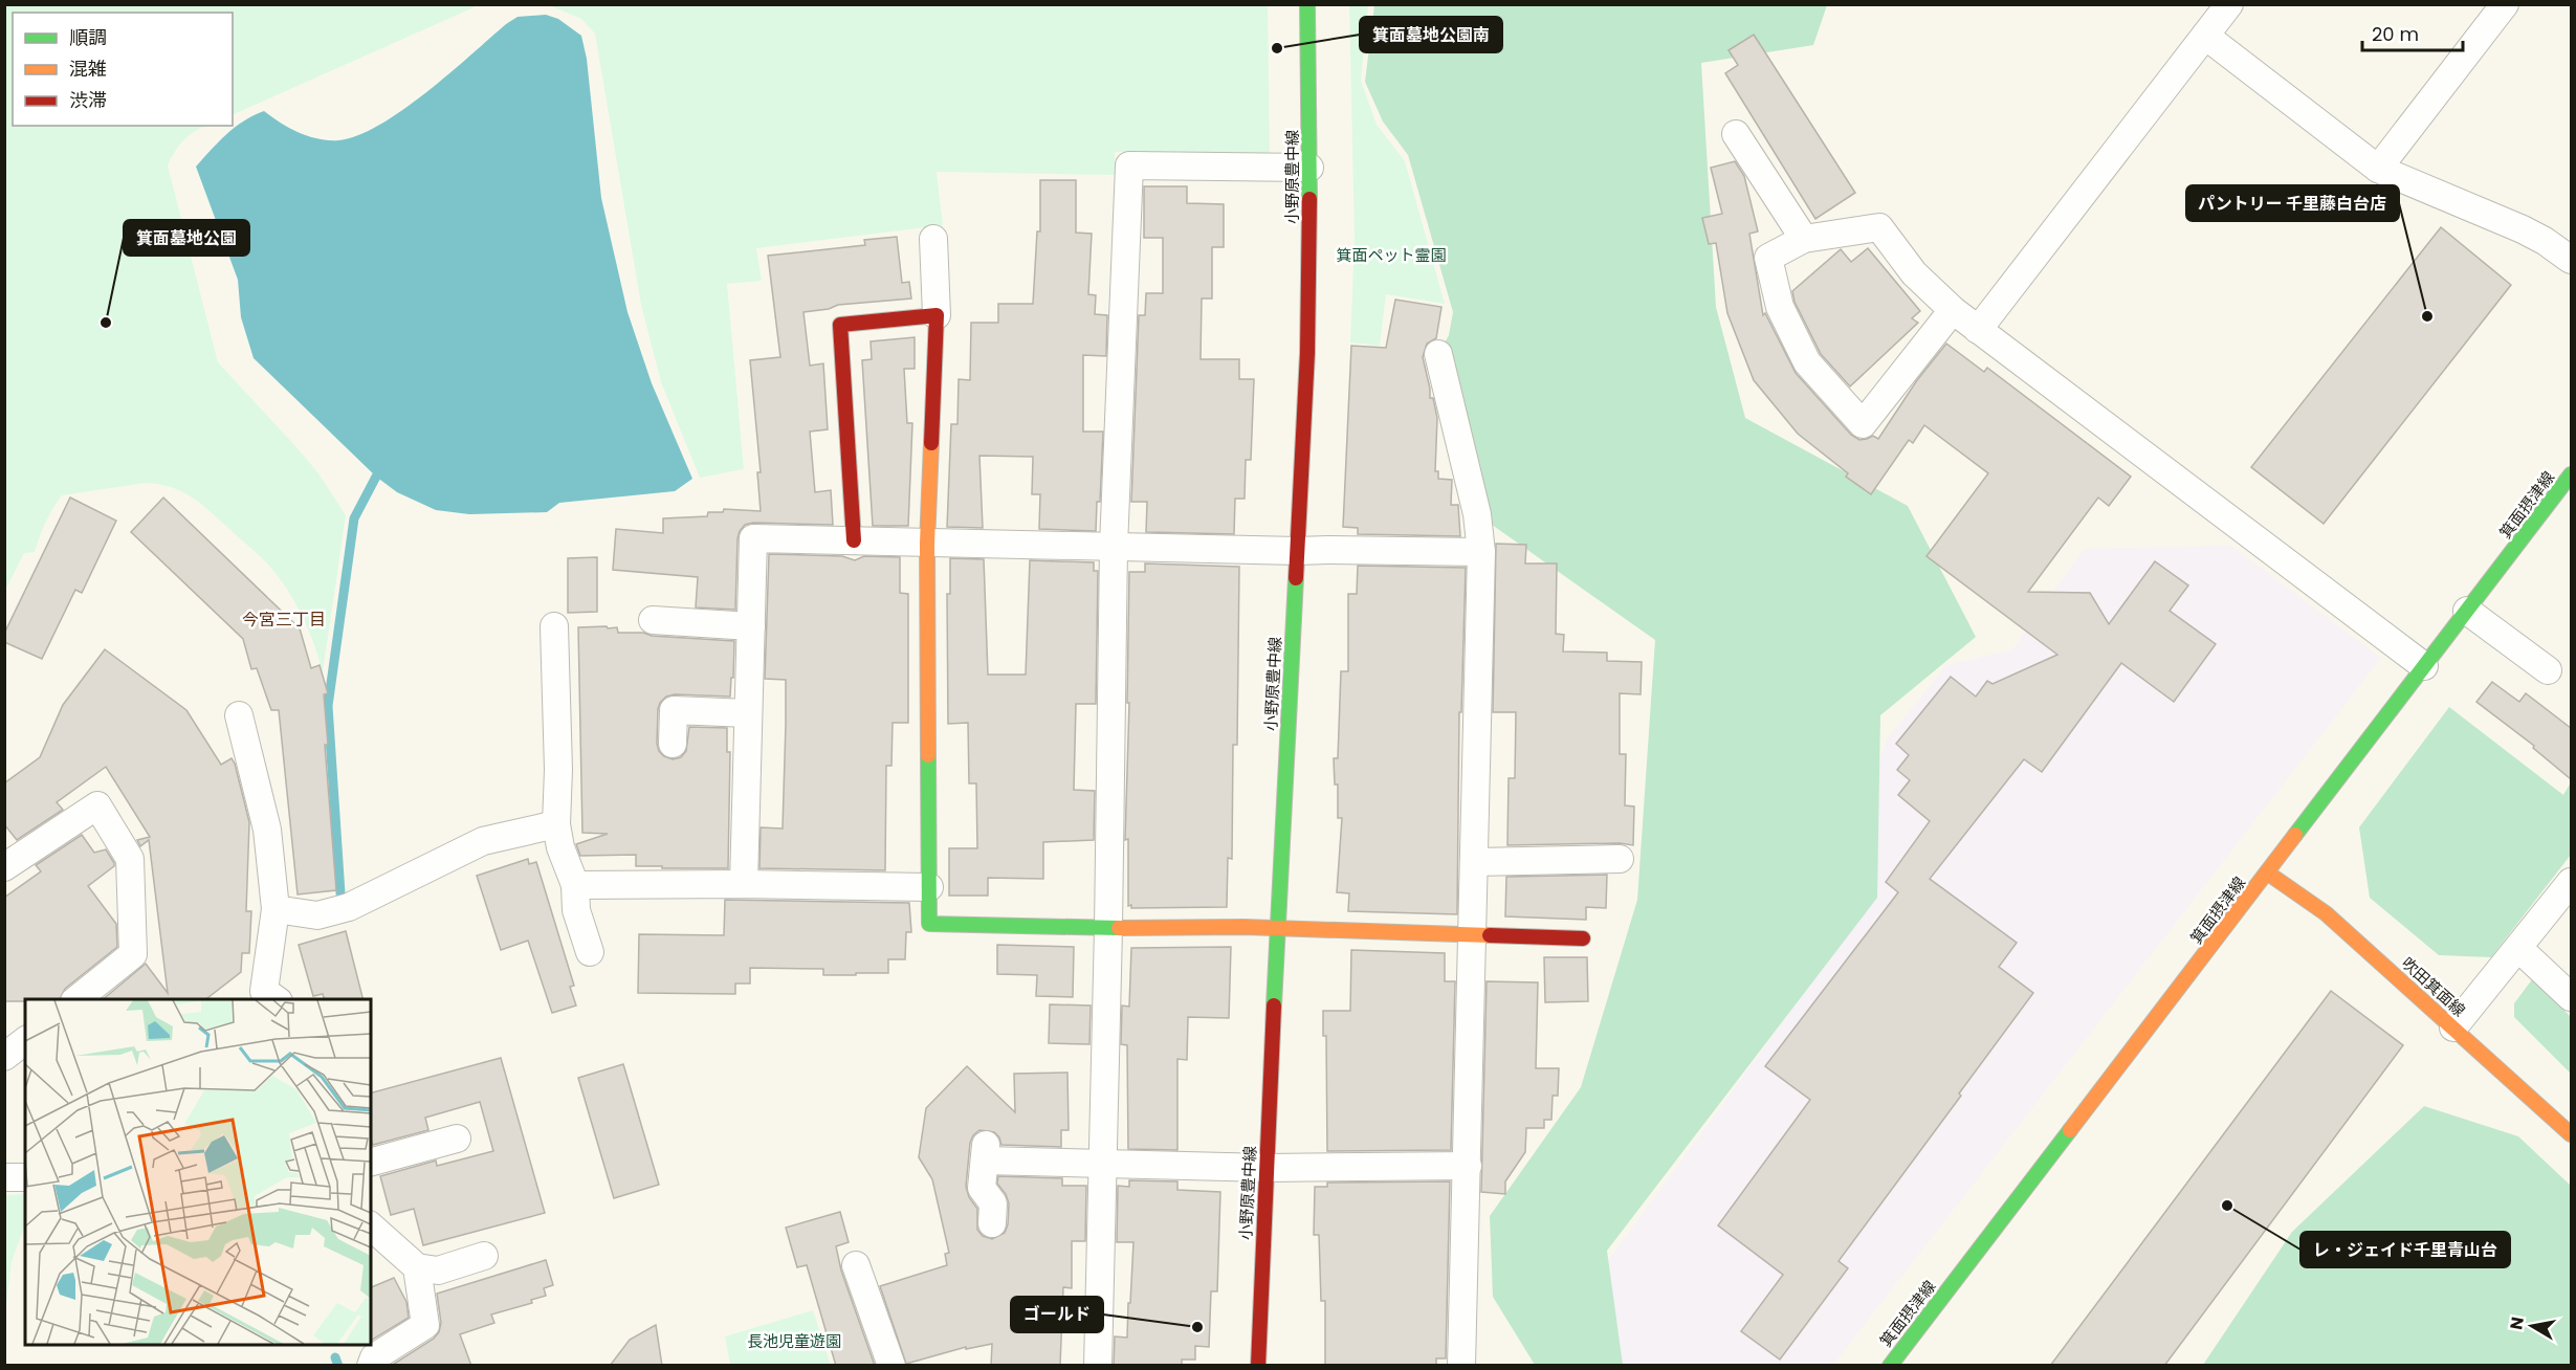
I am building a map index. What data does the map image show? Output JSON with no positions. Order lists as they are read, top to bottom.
{
  "streets": {
    "street": ["小野原豊中線", "箕面摂津線", "吹田箕面線"]
  },
  "crossings": [
    ["箕面摂津線", "吹田箕面線"]
  ],
  "districts": ["今宮三丁目"],
  "parks": ["箕面ペット霊園", "長池児童遊園"],
  "places": [
    "箕面墓地公園南",
    "パントリー 千里藤白台店",
    "箕面墓地公園",
    "レ・ジェイド千里青山台",
    "ゴールド"
  ],
  "legend": ["順調", "混雑", "渋滞"],
  "scale_bar": "20 m",
  "north": "left"
}
